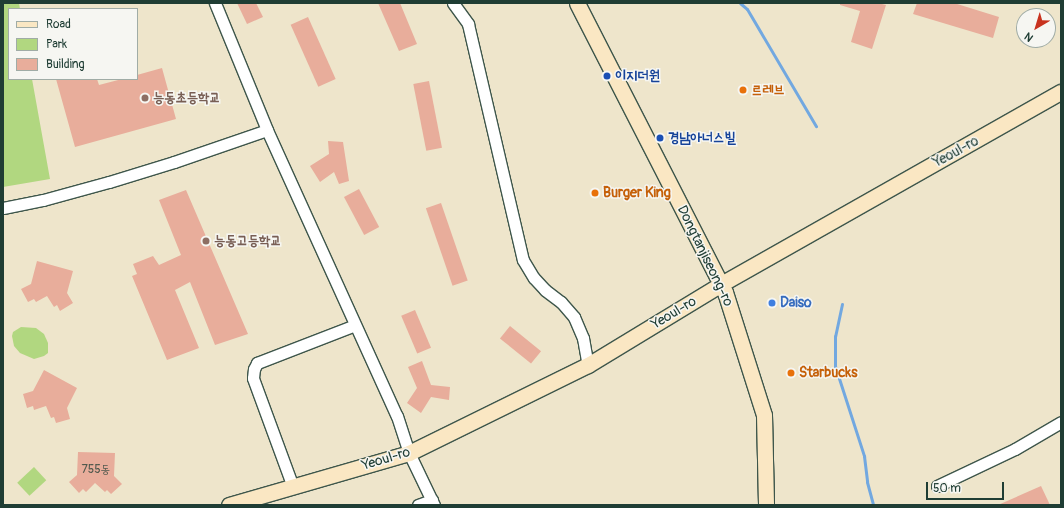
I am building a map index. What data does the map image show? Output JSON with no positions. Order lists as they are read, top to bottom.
{
  "streets": {
    "street": ["Yeoul-ro", "Dongtanjiseong-ro"]
  },
  "crossings": [
    ["Yeoul-ro", "Dongtanjiseong-ro"]
  ],
  "places": [
    "이지더원",
    "르레브",
    "능동초등학교",
    "경남아너스빌",
    "Burger King",
    "능동고등학교",
    "Daiso",
    "Starbucks"
  ],
  "house_numbers": ["755동"],
  "legend": ["Road", "Park", "Building"],
  "scale_bar": "50 m",
  "north": "bottom left"
}
